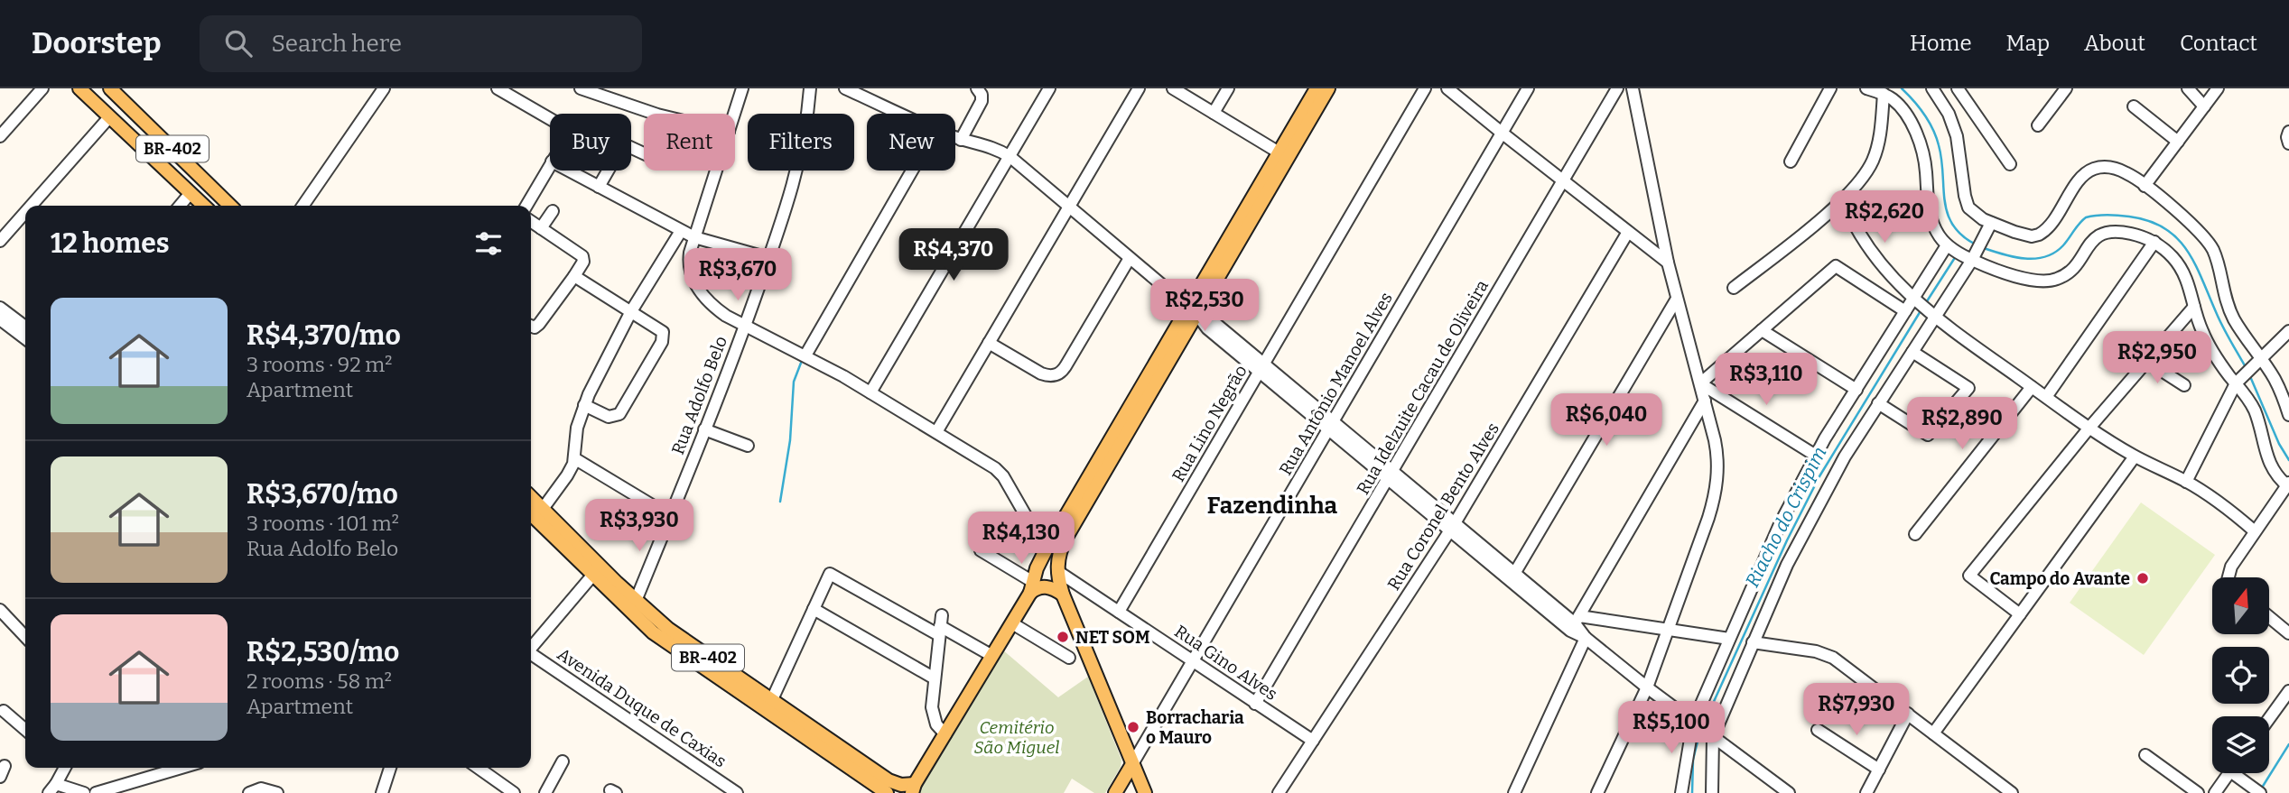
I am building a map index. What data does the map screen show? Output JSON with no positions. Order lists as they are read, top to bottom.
{
  "streets": {
    "main road": ["BR-402", "Rua Antônio Manoel Alves"],
    "street": [
      "Rua Idelzuite Cacau de Oliveira",
      "Rua Adolfo Belo",
      "Rua Lino Negrão",
      "Rua Coronel Bento Alves",
      "Rua Gino Alves",
      "Avenida Duque de Caxias"
    ]
  },
  "crossings": [
    ["BR-402", "Rua Adolfo Belo"],
    ["Rua Antônio Manoel Alves", "Rua Gino Alves"],
    ["Rua Idelzuite Cacau de Oliveira", "Rua Gino Alves"],
    ["Rua Lino Negrão", "Rua Gino Alves"],
    ["Rua Coronel Bento Alves", "Rua Gino Alves"]
  ],
  "districts": ["Fazendinha"],
  "water": ["Riacho do Crispim"],
  "parks": ["Cemitério São Miguel"],
  "places": ["Campo do Avante", "NET SOM", "Borracharia o Mauro"],
  "north": "top",
  "page": {
    "header": "Doorstep",
    "search": "Search here",
    "nav": [
      "Home",
      "Map",
      "About",
      "Contact"
    ],
    "chip": [
      "Buy",
      "Rent",
      "Filters",
      "New"
    ],
    "price": [
      "R$2,620",
      "R$4,370",
      "R$3,670",
      "R$2,530",
      "R$2,950",
      "R$3,110",
      "R$6,040",
      "R$2,890",
      "R$3,930",
      "R$4,130",
      "R$7,930",
      "R$5,100"
    ],
    "heading": "12 homes",
    "list": [
      {
        "name": "R$4,370/mo",
        "note": "3 rooms · 92 m² · Apartment"
      },
      {
        "name": "R$3,670/mo",
        "note": "3 rooms · 101 m² · Rua Adolfo Belo"
      },
      {
        "name": "R$2,530/mo",
        "note": "2 rooms · 58 m² · Apartment"
      }
    ]
  }
}
